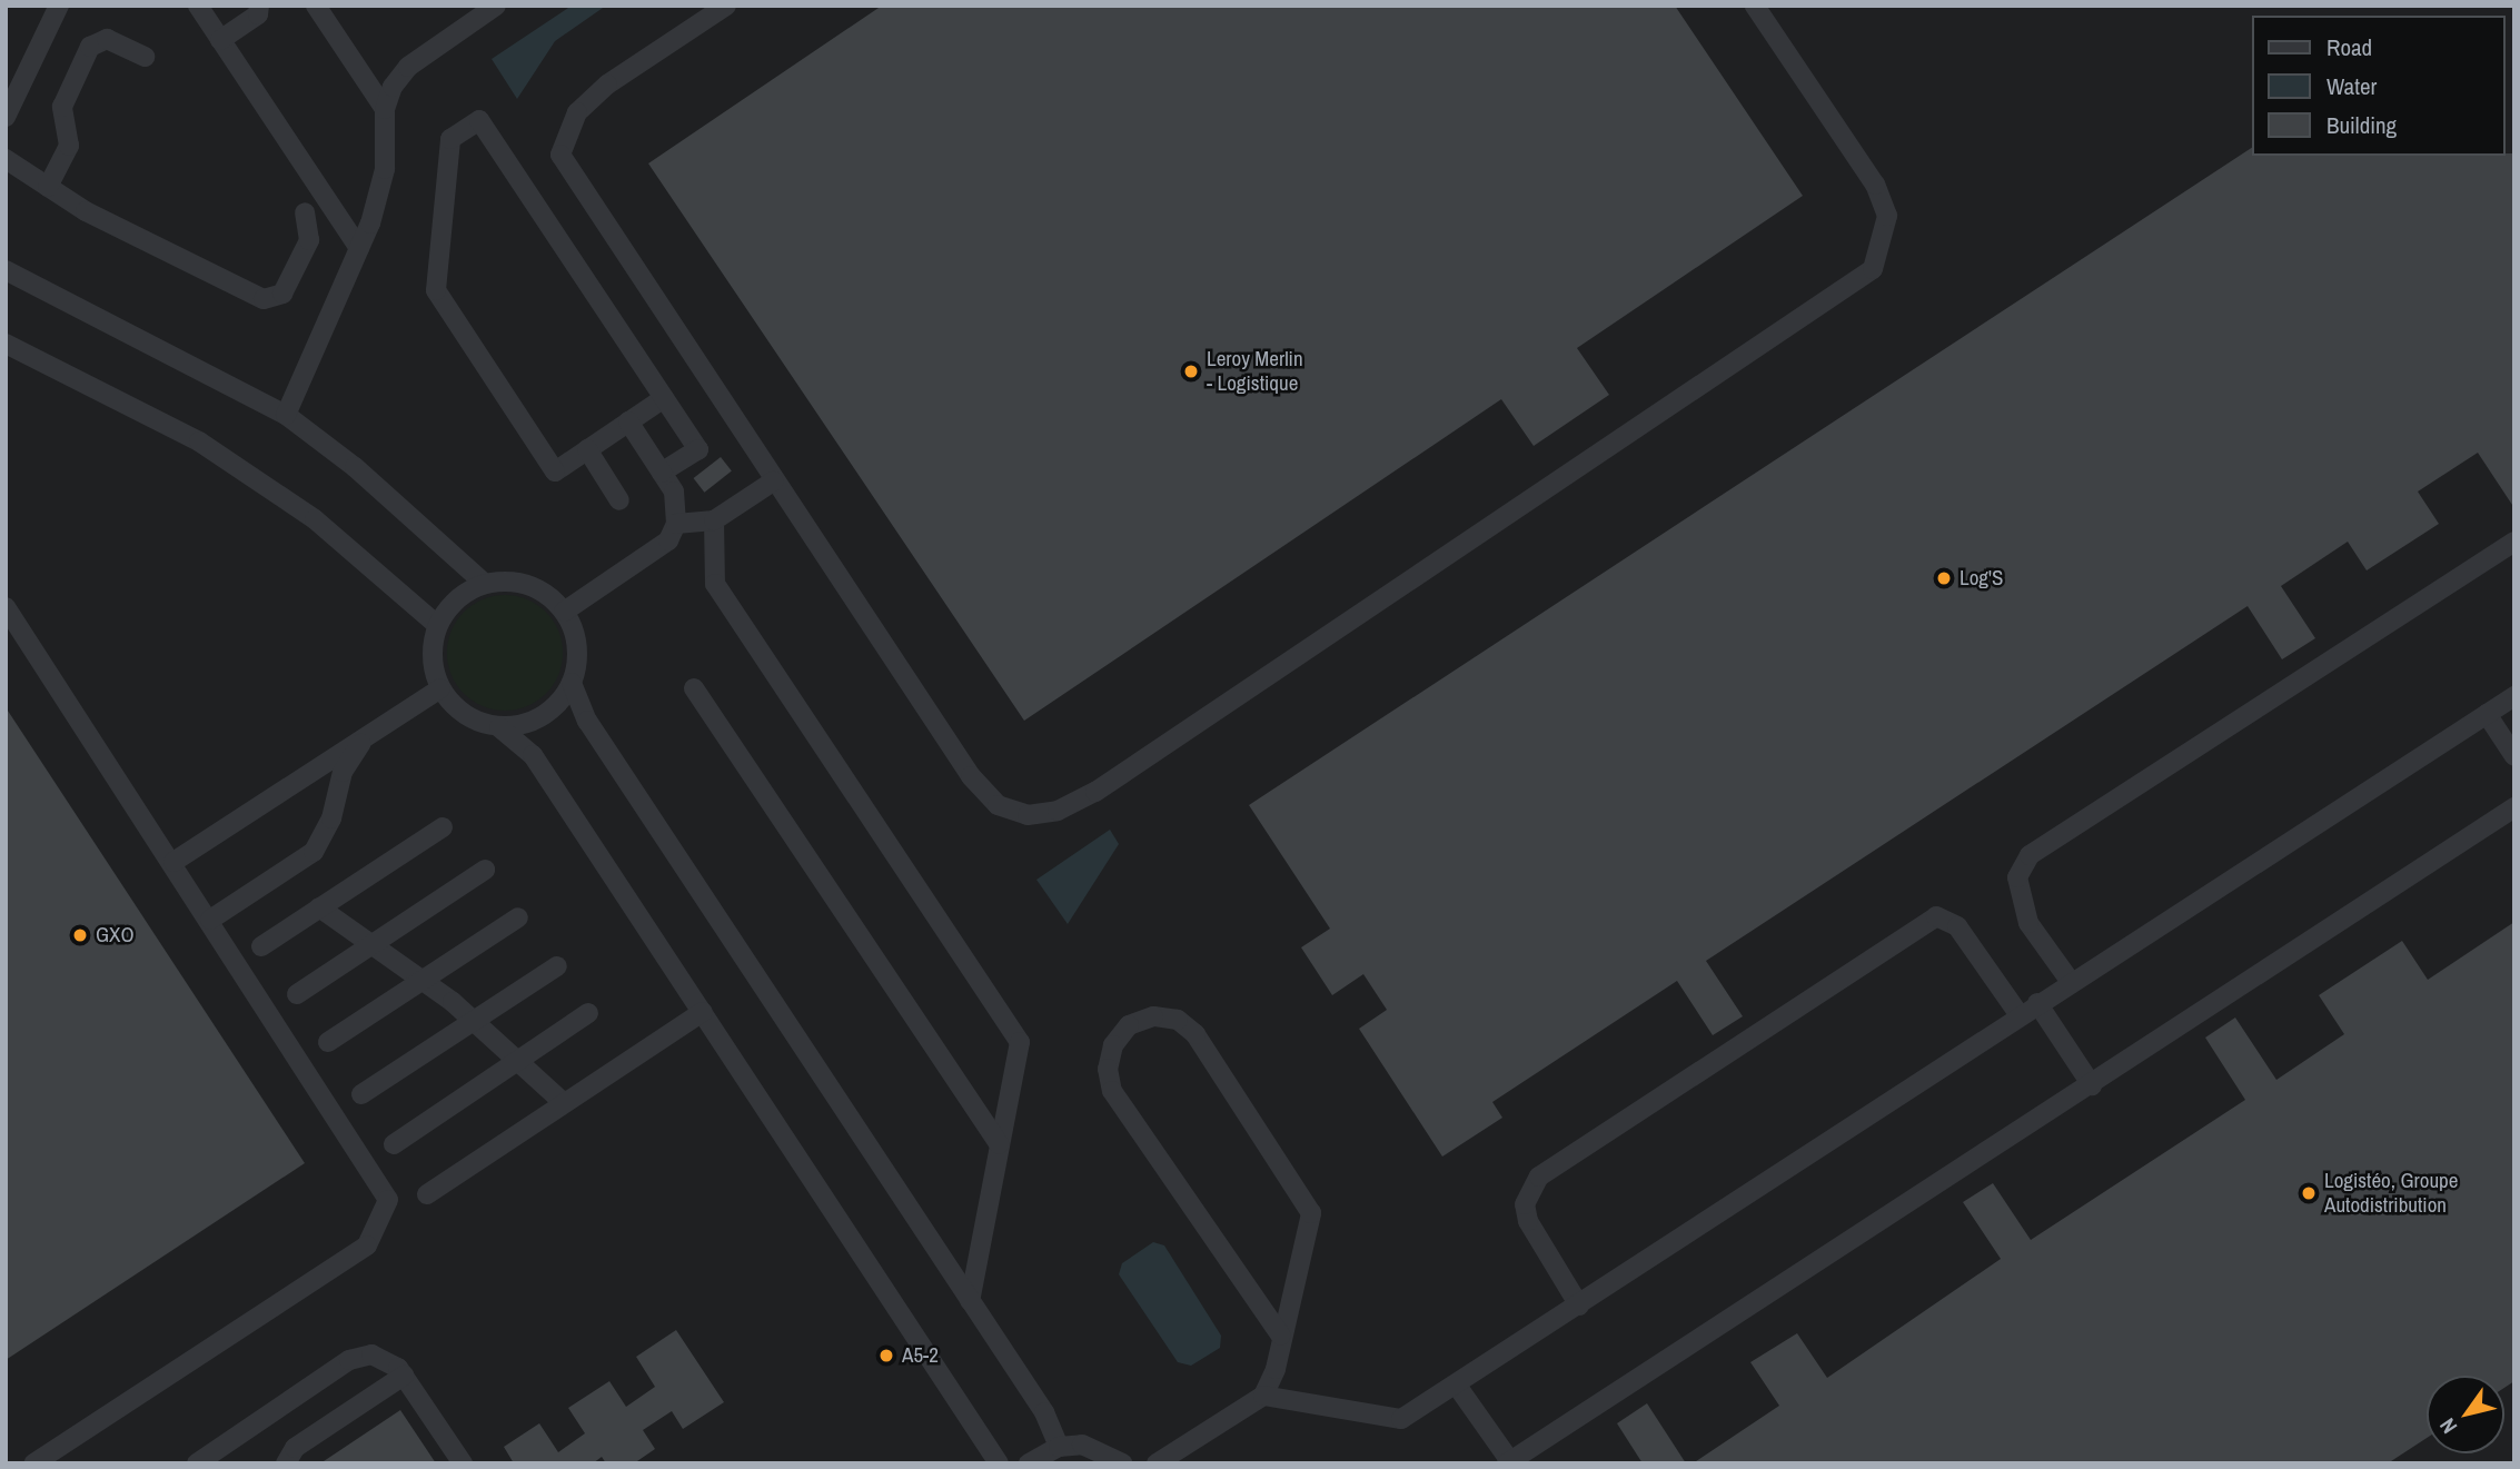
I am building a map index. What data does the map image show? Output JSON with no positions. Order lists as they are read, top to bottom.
{
  "places": [
    "Leroy Merlin - Logistique",
    "Log'S",
    "GXO",
    "Logistéo, Groupe Autodistribution",
    "A5-2"
  ],
  "legend": ["Road", "Water", "Building"],
  "north": "bottom left"
}
